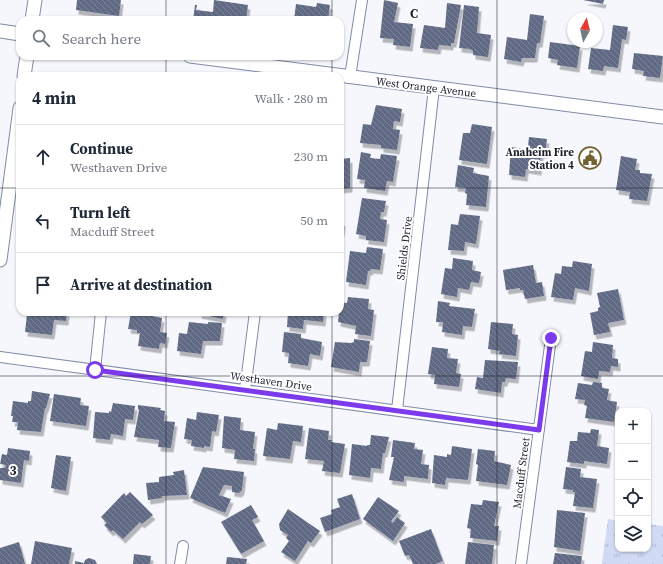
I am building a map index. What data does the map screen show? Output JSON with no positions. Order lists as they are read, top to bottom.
{
  "streets": {
    "street": [
      "West Orange Avenue",
      "Shields Drive",
      "Westhaven Drive",
      "Macduff Street"
    ]
  },
  "crossings": [
    ["West Orange Avenue", "Shields Drive"],
    ["Shields Drive", "Westhaven Drive"],
    ["Westhaven Drive", "Macduff Street"]
  ],
  "places": {
    "public building": ["Anaheim Fire Station 4"]
  },
  "north": "top",
  "page": {
    "search": "Search here",
    "heading": ["4 min", "Walk · 280 m"],
    "list": [
      ["Continue", "Westhaven Drive", "230 m"],
      ["Turn left", "Macduff Street", "50 m"],
      "Arrive at destination"
    ],
    "map_buttons": ["+", "−"]
  },
  "grid": {
    "columns": ["C"],
    "rows": ["3"]
  }
}
